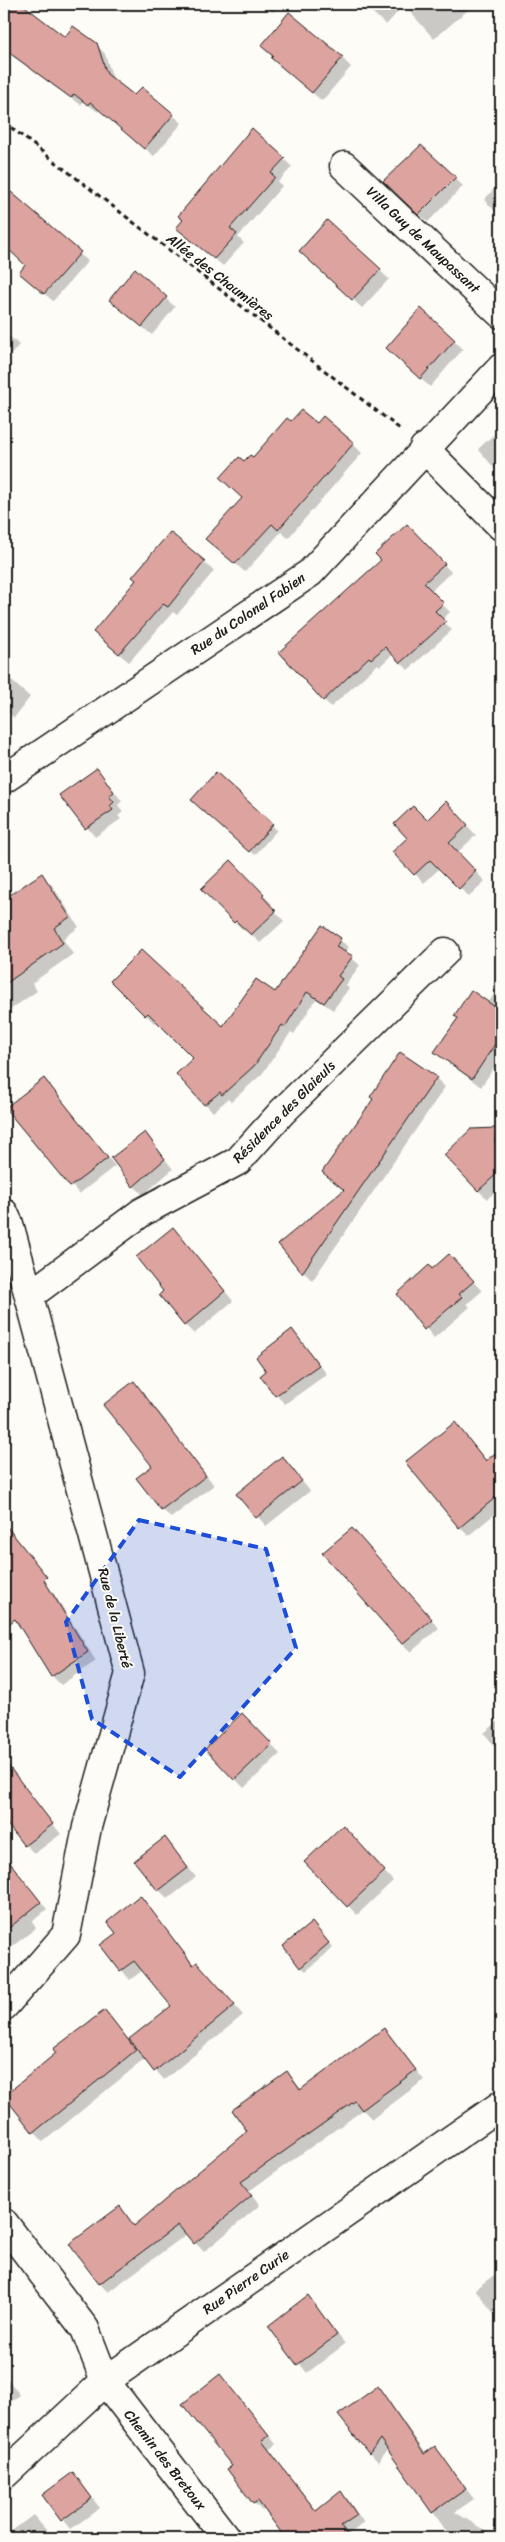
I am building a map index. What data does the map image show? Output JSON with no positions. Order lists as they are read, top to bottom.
{
  "streets": {
    "street": [
      "Villa Guy de Maupassant",
      "Rue du Colonel Fabien",
      "Résidence des Glaieuls",
      "Rue de la Liberté",
      "Rue Pierre Curie",
      "Chemin des Bretoux"
    ],
    "path": ["Allée des Chaumières"]
  },
  "crossings": [
    ["Allée des Chaumières", "Rue du Colonel Fabien"],
    ["Résidence des Glaieuls", "Rue de la Liberté"],
    ["Rue Pierre Curie", "Chemin des Bretoux"]
  ]
}
